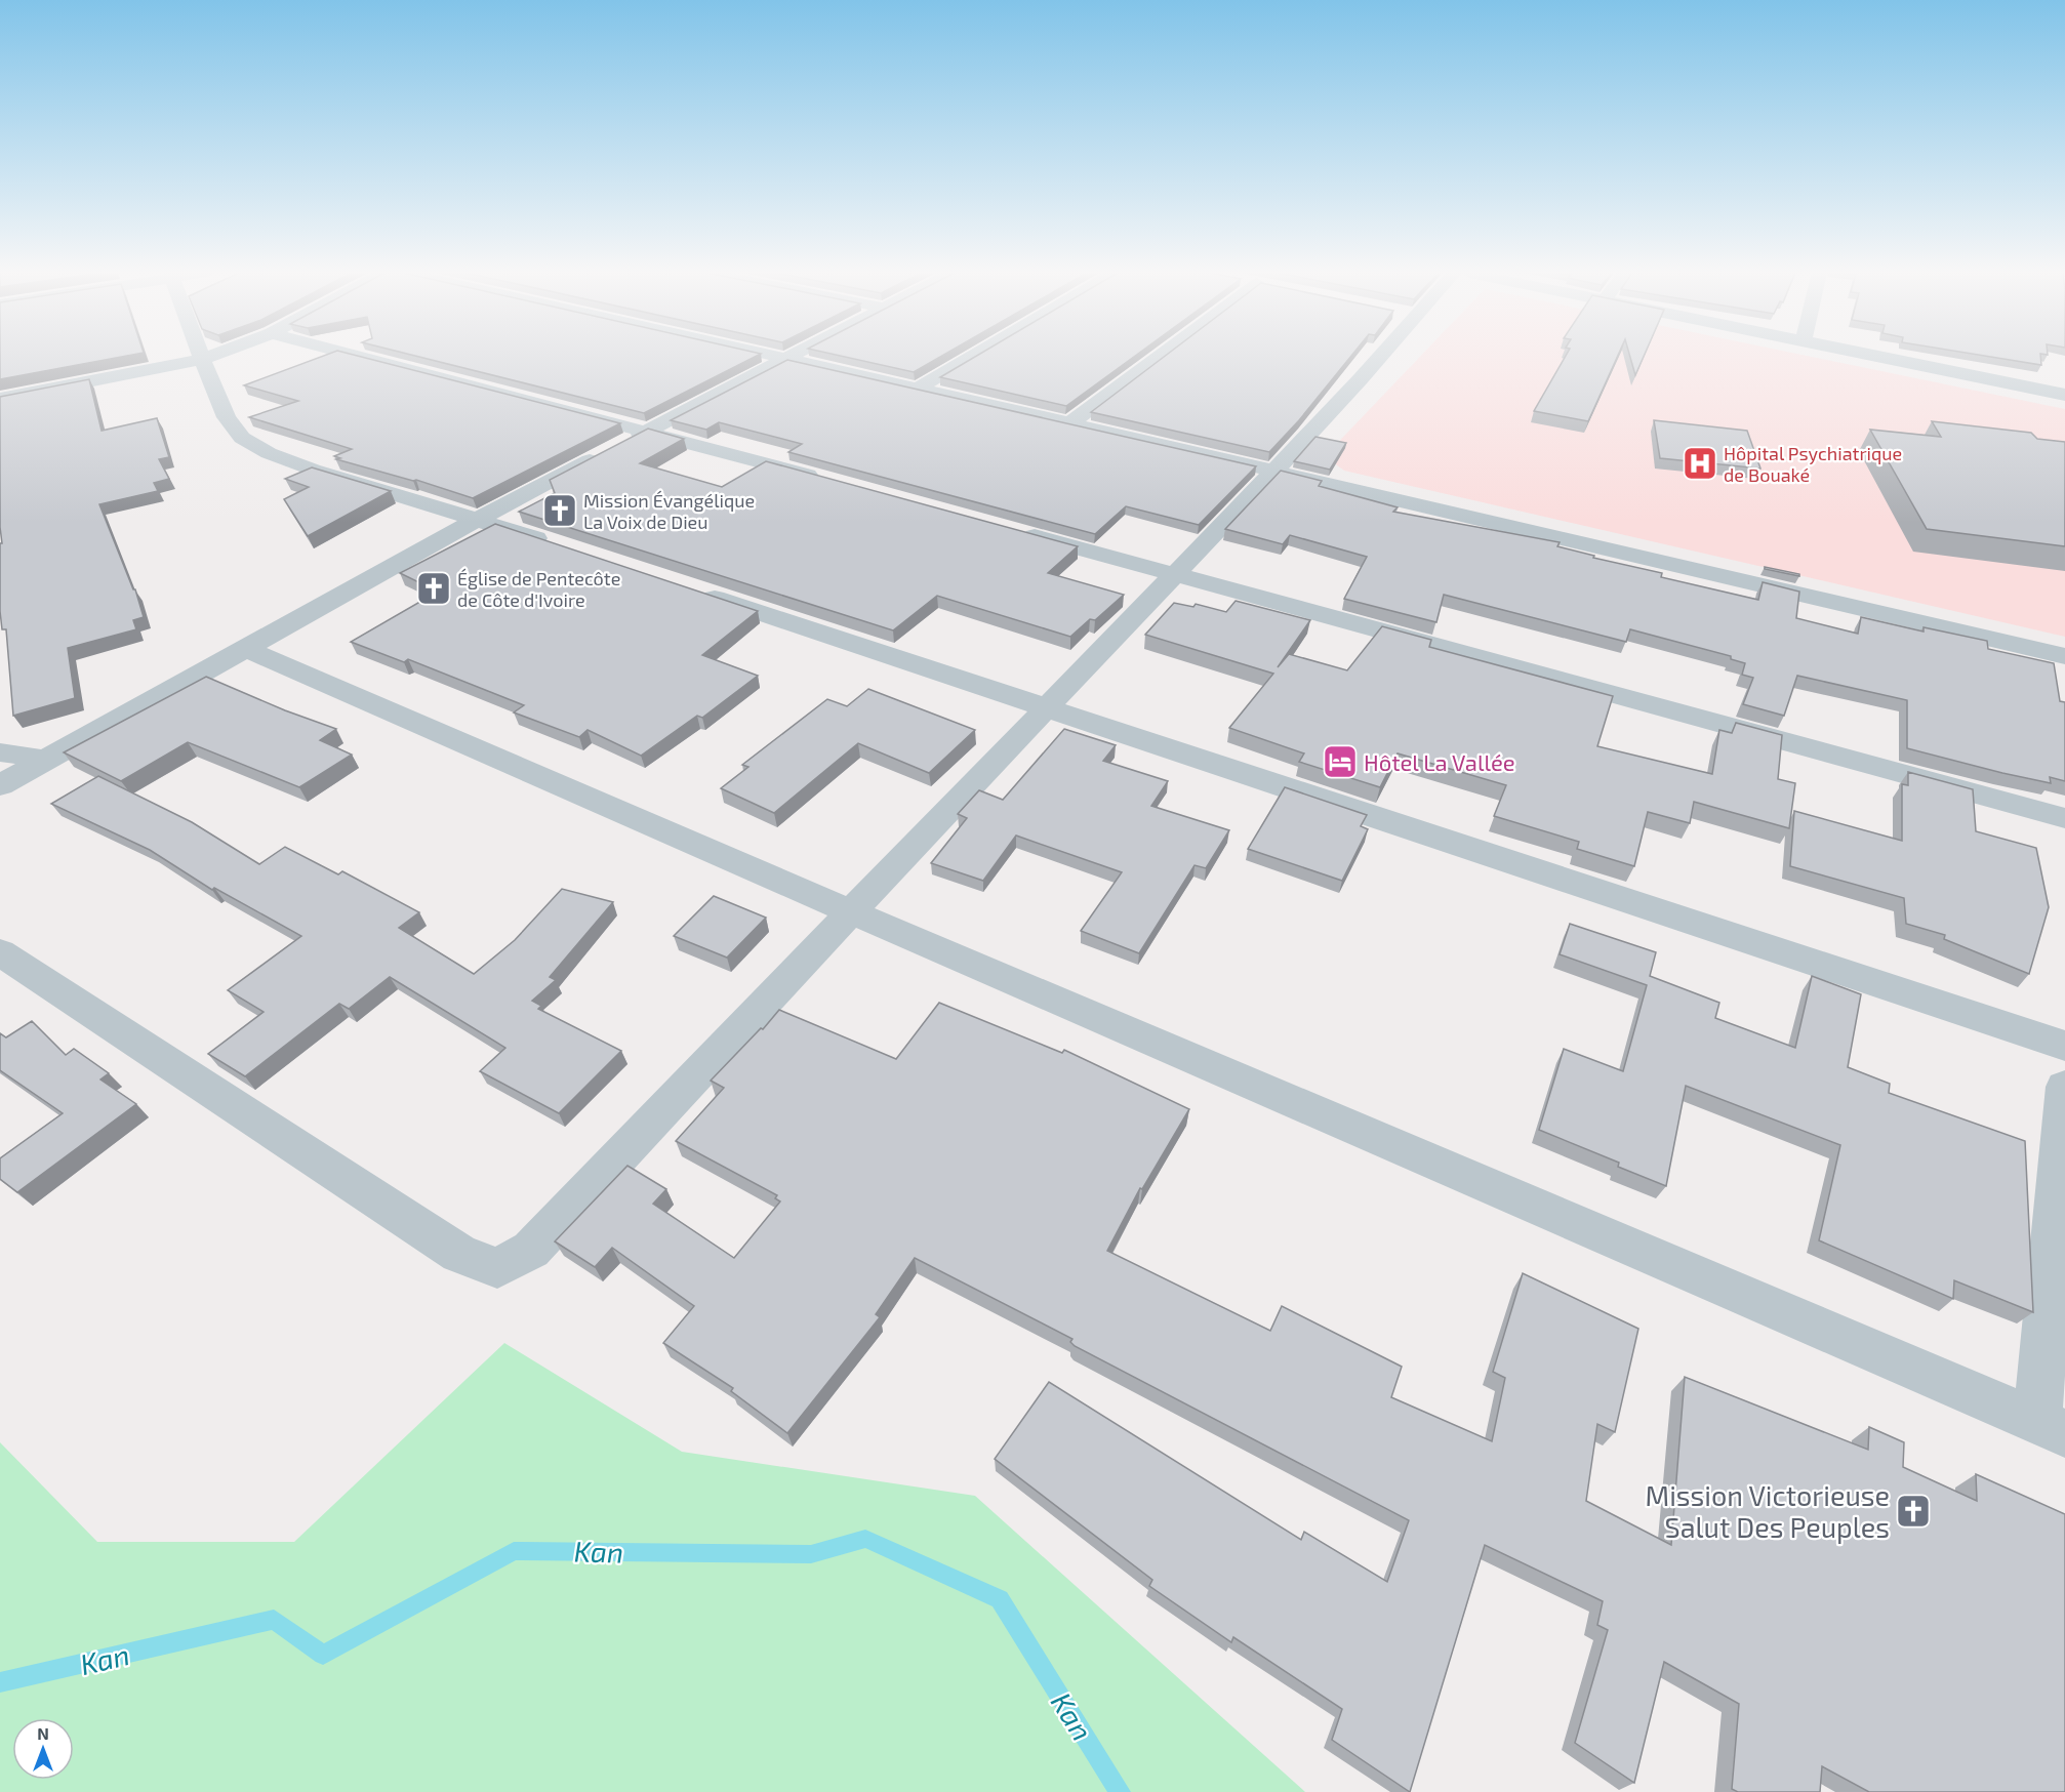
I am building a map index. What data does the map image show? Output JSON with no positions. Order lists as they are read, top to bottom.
{
  "water": ["Kan"],
  "places": {
    "hospital": ["Hôpital Psychiatrique de Bouaké"],
    "church": ["Mission Évangélique La Voix de Dieu", "Église de Pentecôte de Côte d'Ivoire", "Mission Victorieuse Salut Des Peuples"],
    "hotel": ["Hôtel La Vallée"]
  },
  "north": "top"
}
